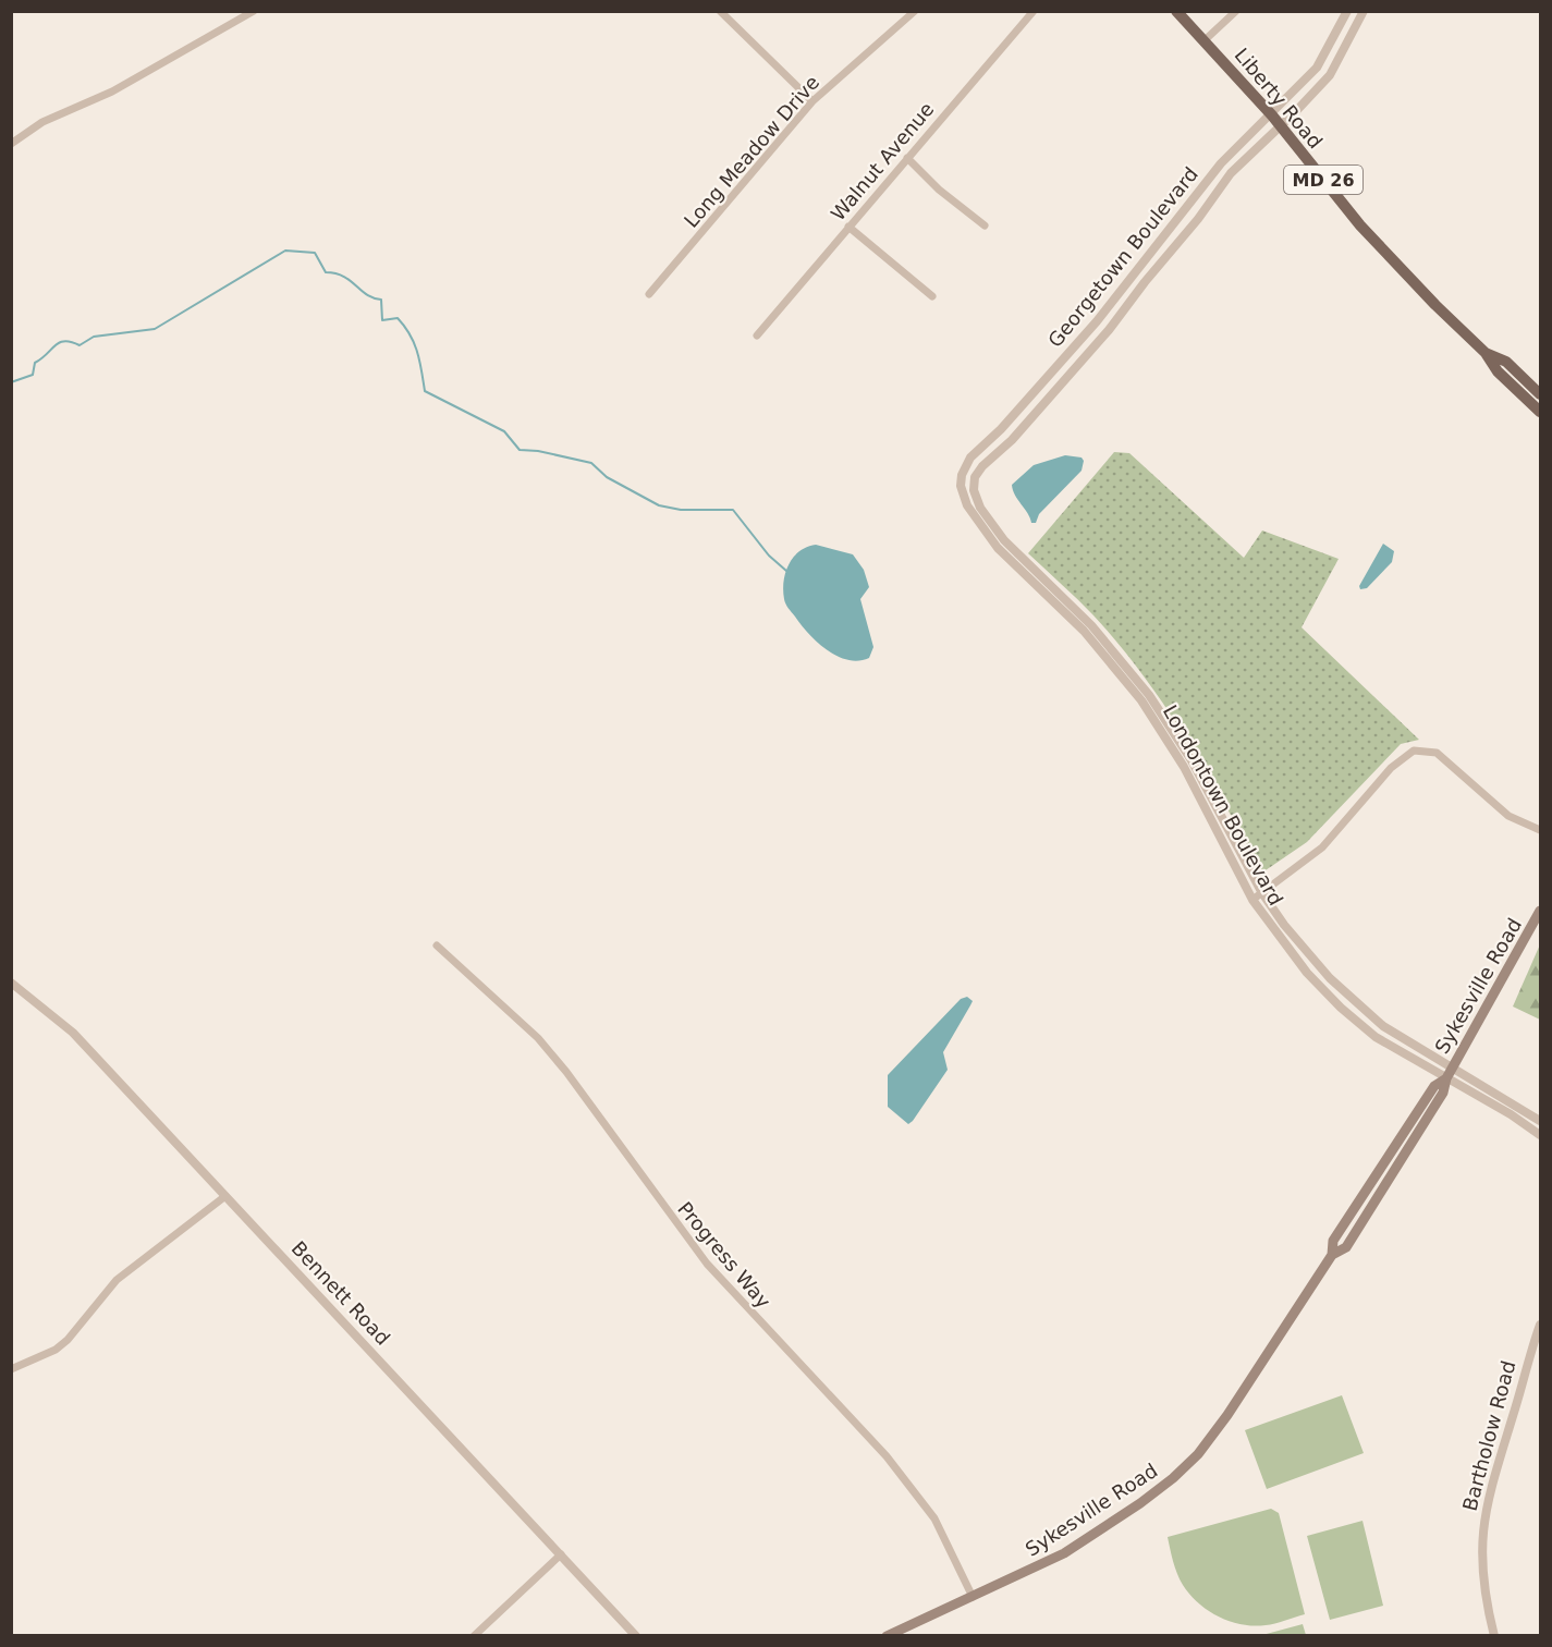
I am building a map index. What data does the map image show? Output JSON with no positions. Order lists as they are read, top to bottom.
{
  "streets": {
    "main road": ["Liberty Road", "MD 26", "Sykesville Road"],
    "street": [
      "Long Meadow Drive",
      "Walnut Avenue",
      "Georgetown Boulevard",
      "Londontown Boulevard",
      "Progress Way",
      "Bennett Road",
      "Bartholow Road"
    ]
  },
  "crossings": [
    ["Liberty Road", "Georgetown Boulevard"],
    ["Georgetown Boulevard", "Londontown Boulevard"],
    ["Londontown Boulevard", "Sykesville Road"],
    ["Sykesville Road", "Progress Way"]
  ]
}
